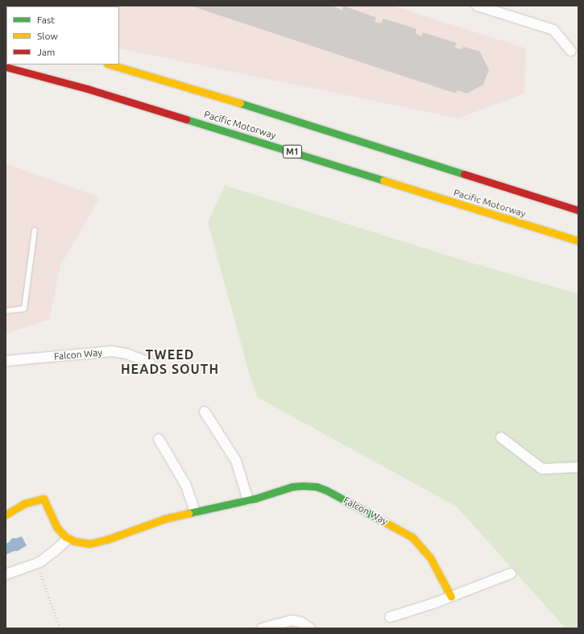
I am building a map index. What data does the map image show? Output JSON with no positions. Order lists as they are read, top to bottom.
{
  "streets": {
    "main road": ["Pacific Motorway", "M1", "Falcon Way"]
  },
  "districts": ["TWEED HEADS SOUTH"],
  "legend": ["Fast", "Slow", "Jam"]
}
